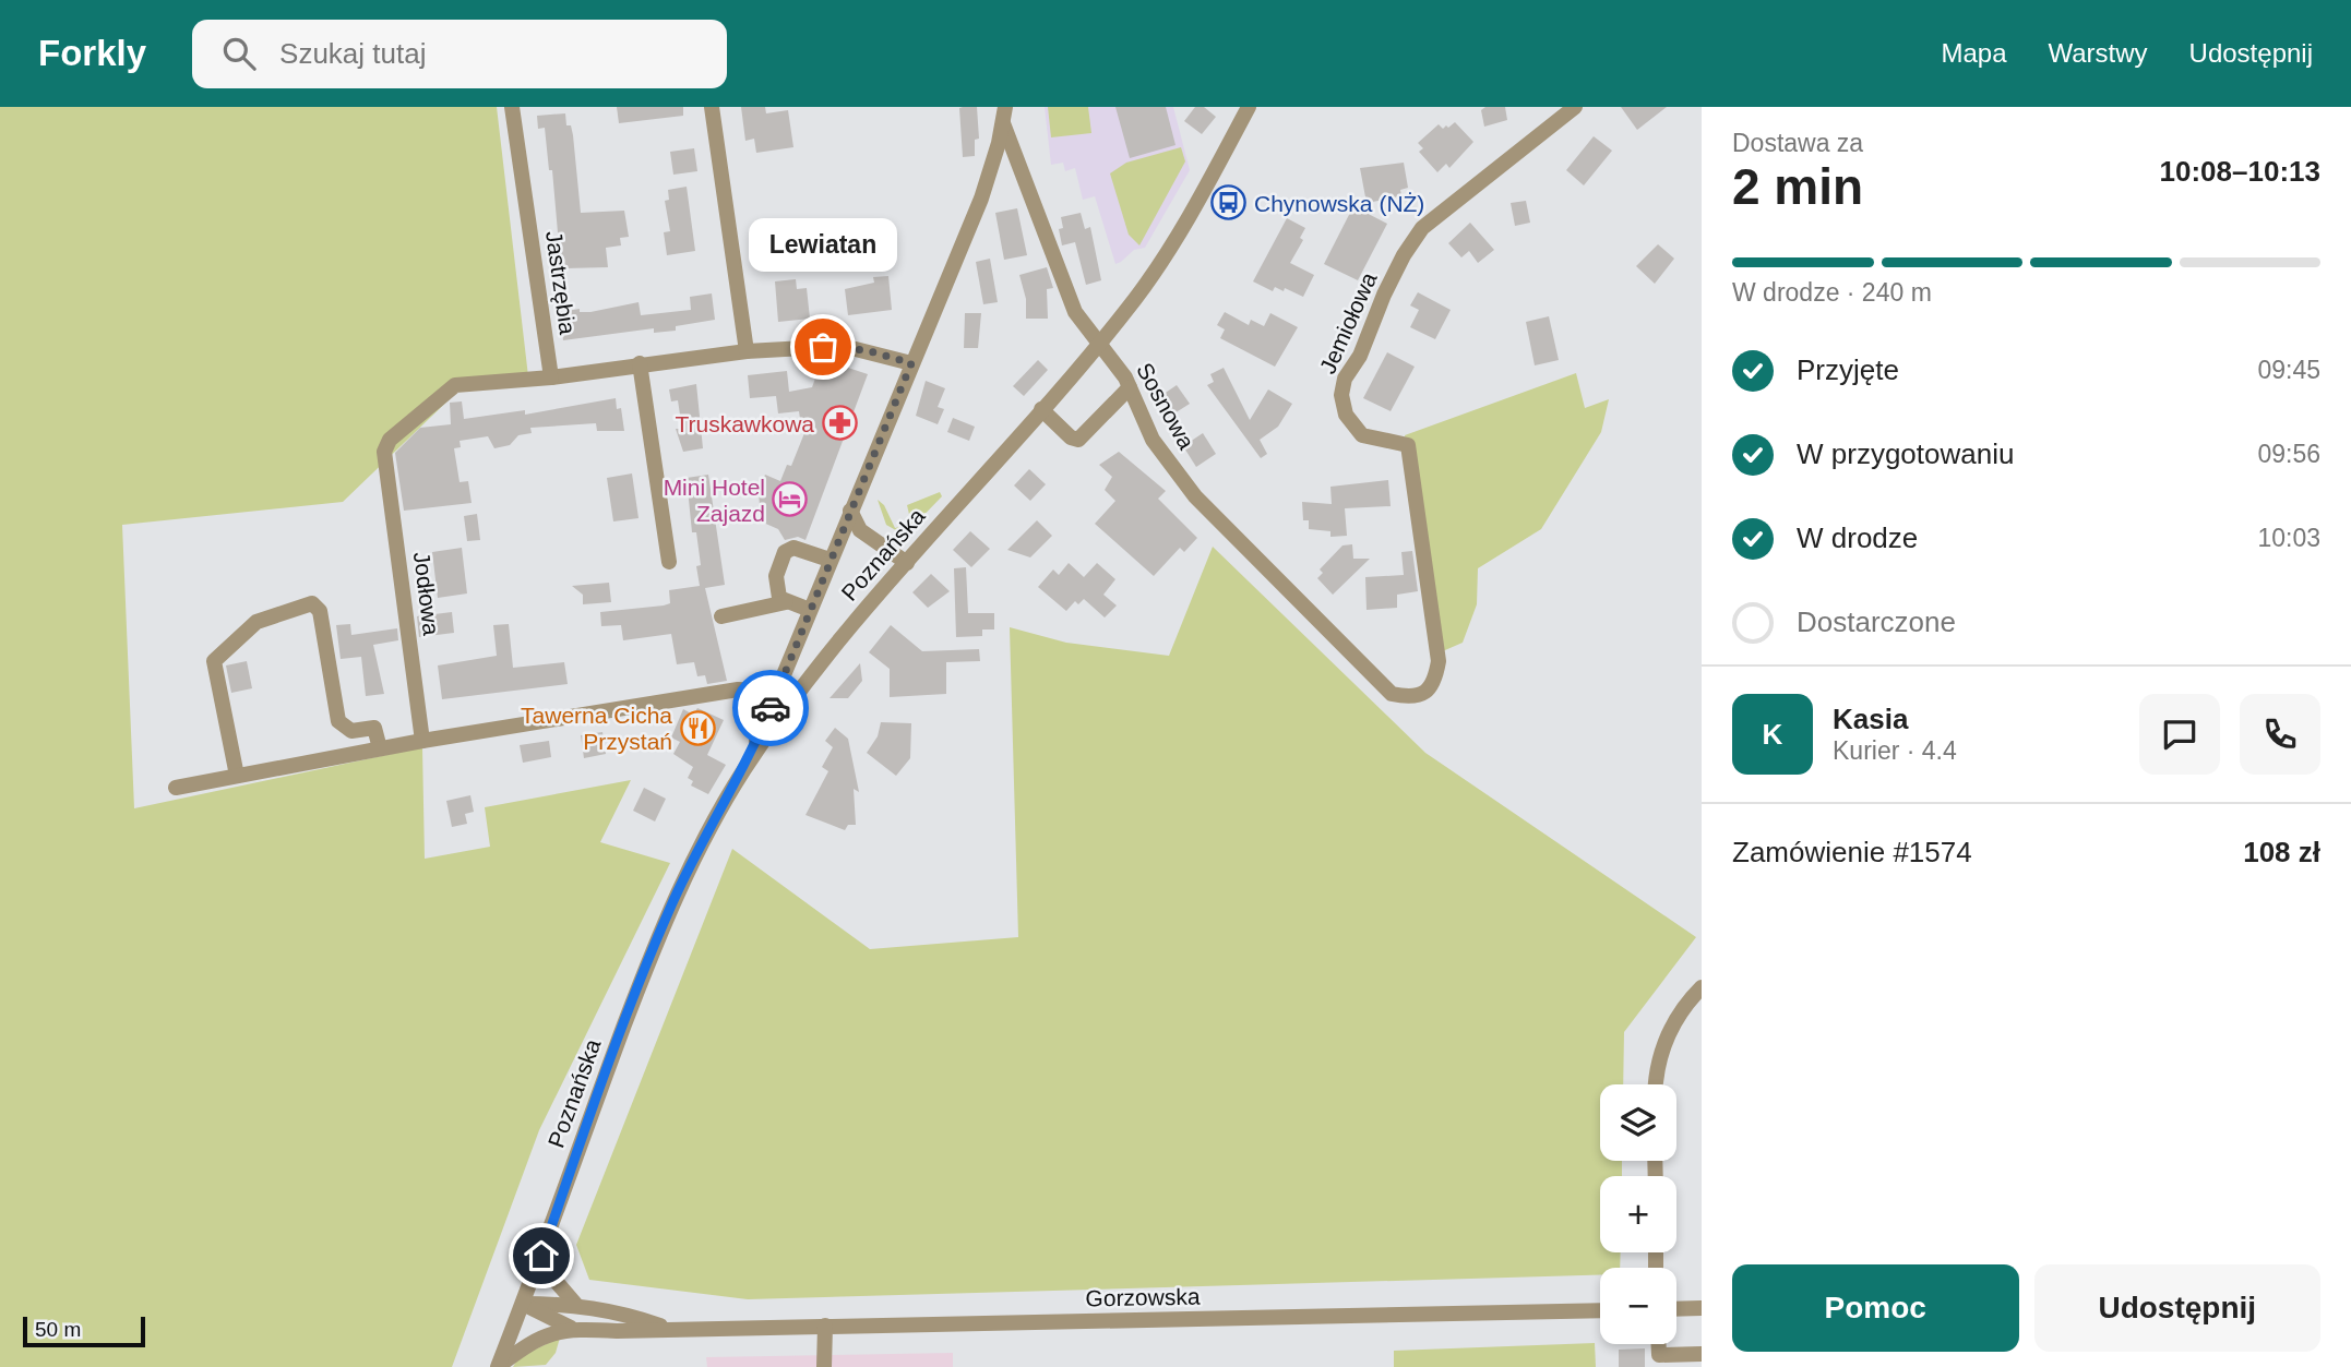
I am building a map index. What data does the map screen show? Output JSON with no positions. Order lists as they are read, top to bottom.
{
  "streets": {
    "street": [
      "Jastrzębia",
      "Jemiołowa",
      "Sosnowa",
      "Poznańska",
      "Jodłowa",
      "Gorzowska"
    ]
  },
  "crossings": [
    ["Jastrzębia", "Jodłowa"],
    ["Jemiołowa", "Sosnowa"],
    ["Sosnowa", "Poznańska"],
    ["Poznańska", "Gorzowska"]
  ],
  "places": {
    "bus stop": ["Chynowska (NŻ)"],
    "other": ["Lewiatan"],
    "pharmacy": ["Truskawkowa"],
    "hotel": ["Mini Hotel Zajazd"],
    "restaurant": ["Tawerna Cicha Przystań"]
  },
  "scale_bar": "50 m",
  "page": {
    "header": "Forkly",
    "search": "Szukaj tutaj",
    "nav": ["Mapa", "Warstwy", "Udostępnij"],
    "heading": ["2 min", "Dostawa za", "10:08–10:13"],
    "panel": [
      "Kasia",
      "Kurier · 4.4",
      "Zamówienie #1574",
      "108 zł"
    ],
    "bubble": "Lewiatan",
    "bar": "W drodze · 240 m",
    "list": [
      ["Przyjęte", "09:45"],
      ["W przygotowaniu", "09:56"],
      ["W drodze", "10:03"],
      "Dostarczone"
    ],
    "round": "K",
    "map_buttons": ["+", "−"],
    "buttons": ["Pomoc", "Udostępnij"],
    "scale": "50 m"
  }
}
